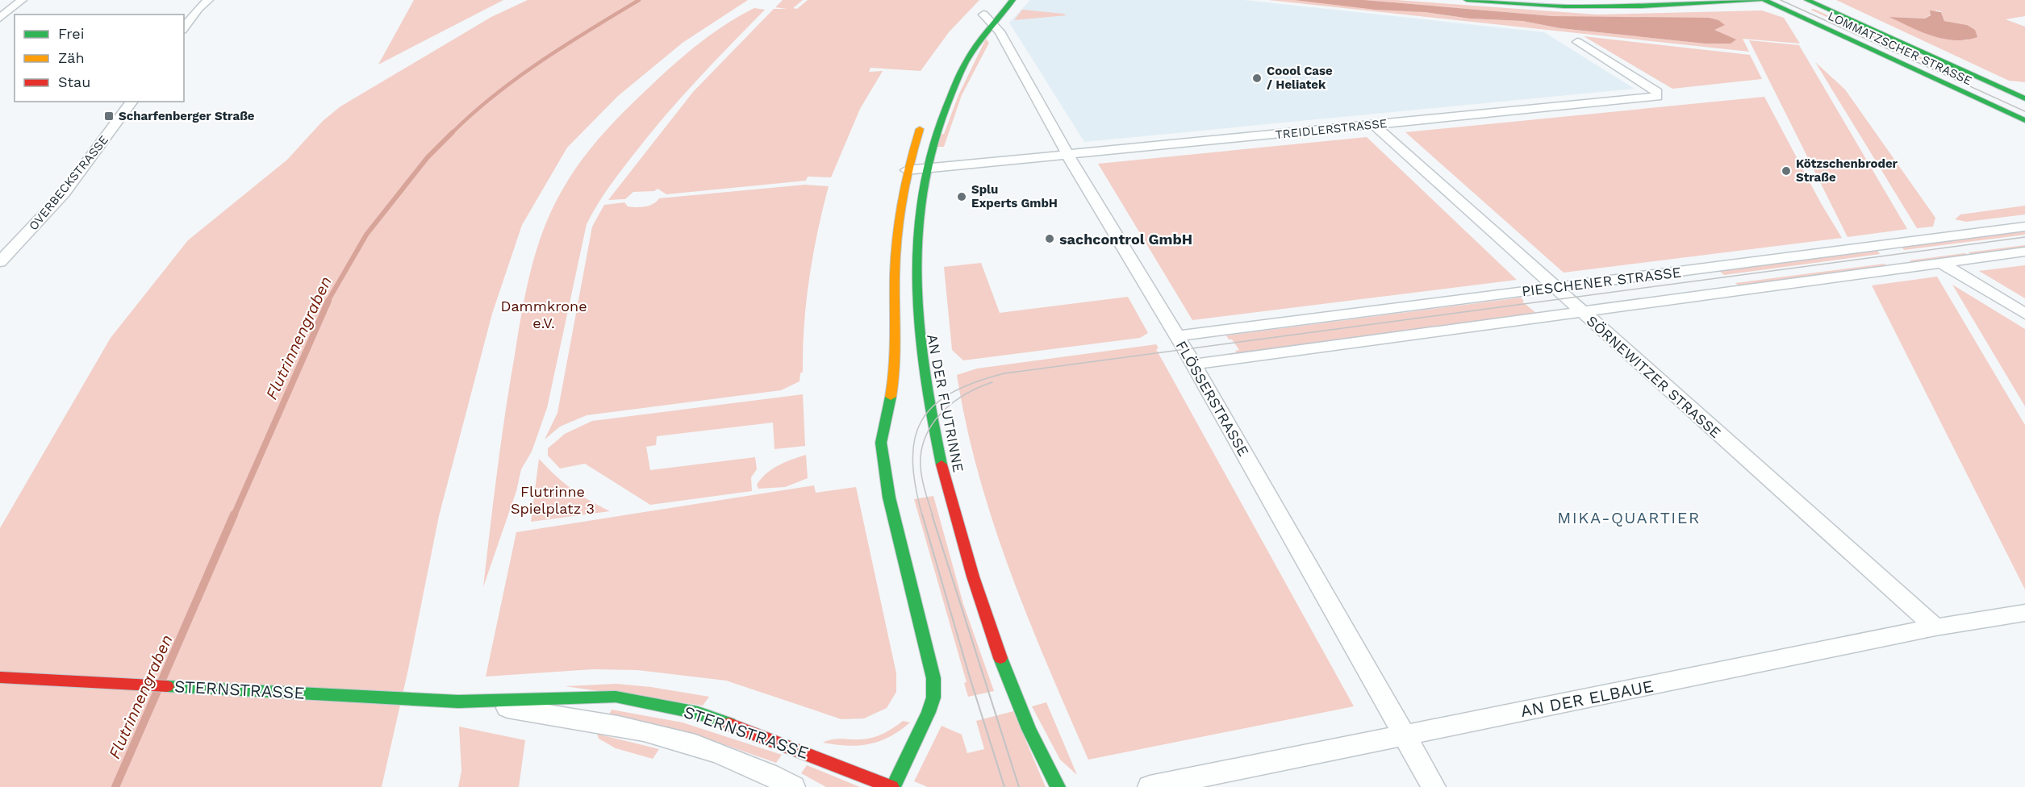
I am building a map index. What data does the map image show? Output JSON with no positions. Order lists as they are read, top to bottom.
{
  "streets": {
    "street": [
      "LOMMATZSCHER STRASSE",
      "TREIDLERSTRASSE",
      "OVERBECKSTRASSE",
      "PIESCHENER STRASSE",
      "SÖRNEWITZER STRASSE",
      "FLÖSSERSTRASSE",
      "AN DER FLUTRINNE",
      "STERNSTRASSE",
      "AN DER ELBAUE"
    ]
  },
  "crossings": [
    ["TREIDLERSTRASSE", "SÖRNEWITZER STRASSE"],
    ["TREIDLERSTRASSE", "FLÖSSERSTRASSE"],
    ["TREIDLERSTRASSE", "AN DER FLUTRINNE"],
    ["PIESCHENER STRASSE", "SÖRNEWITZER STRASSE"],
    ["PIESCHENER STRASSE", "FLÖSSERSTRASSE"],
    ["SÖRNEWITZER STRASSE", "AN DER ELBAUE"],
    ["FLÖSSERSTRASSE", "AN DER FLUTRINNE"],
    ["FLÖSSERSTRASSE", "AN DER ELBAUE"]
  ],
  "districts": ["MIKA-QUARTIER"],
  "water": ["Flutrinnengraben"],
  "parks": ["Dammkrone e.V.", "Flutrinne Spielplatz 3"],
  "places": {
    "other": [
      "Coool Case / Heliatek",
      "Kötzschenbroder Straße",
      "Splu Experts GmbH",
      "sachcontrol GmbH"
    ],
    "transit": ["Scharfenberger Straße"]
  },
  "legend": ["Frei", "Zäh", "Stau"]
}
